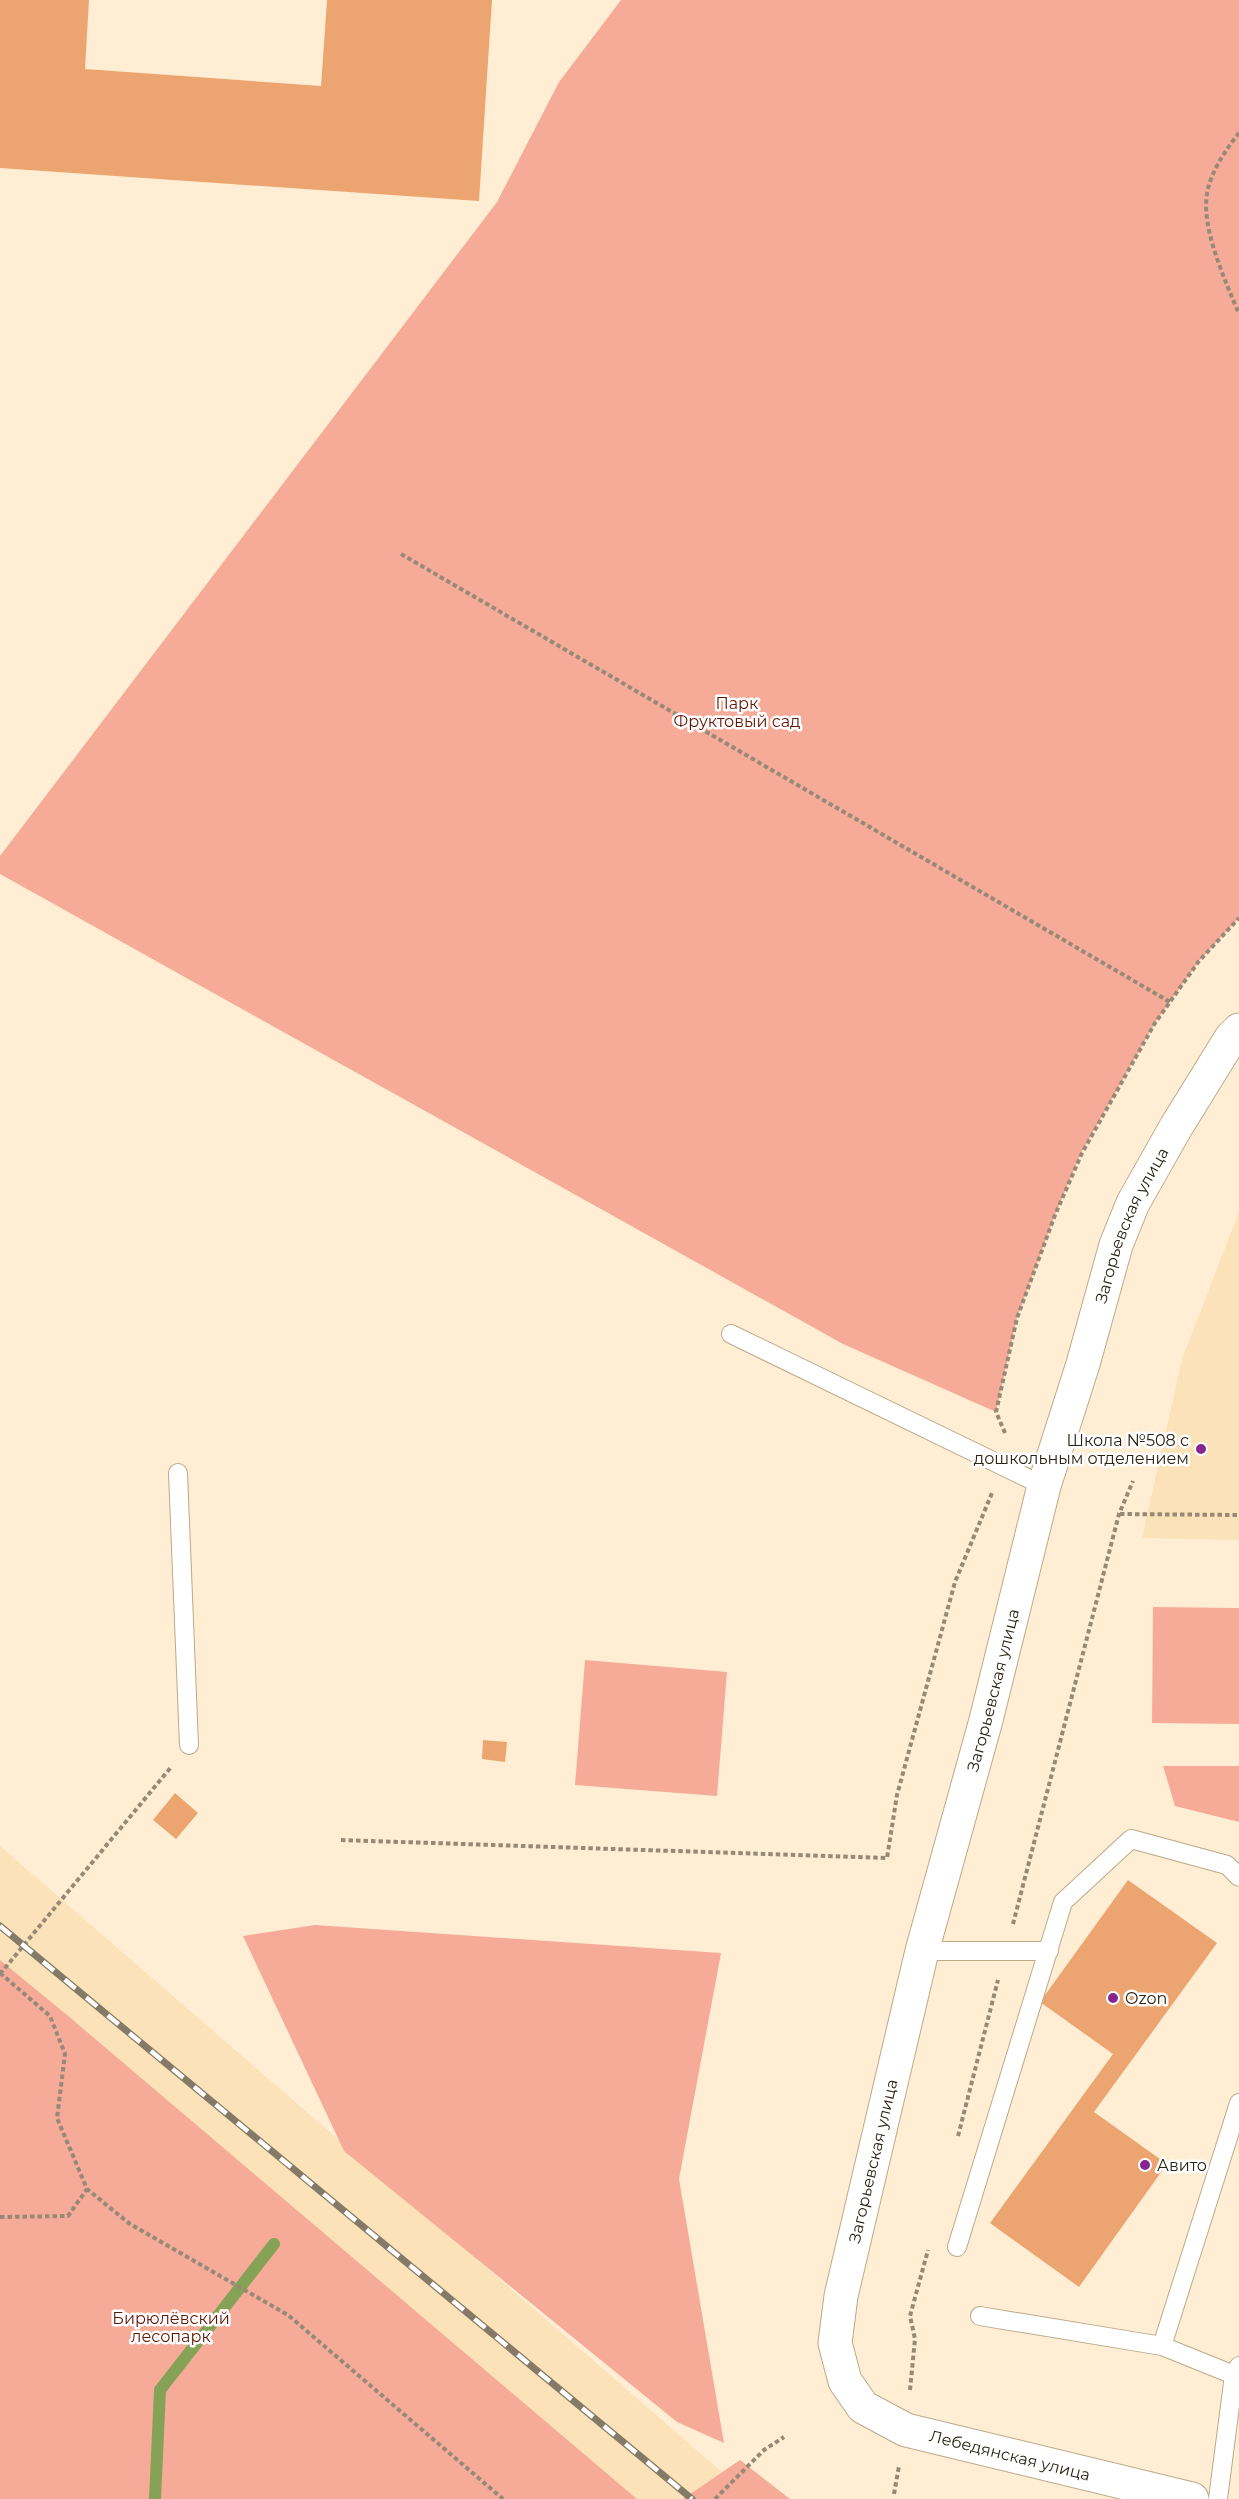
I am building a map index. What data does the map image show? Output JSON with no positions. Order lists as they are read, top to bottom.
{
  "streets": {
    "street": ["Загорьевская улица", "Лебедянская улица"]
  },
  "crossings": [
    ["Загорьевская улица", "Лебедянская улица"]
  ],
  "parks": ["Парк Фруктовый сад", "Бирюлёвский лесопарк"],
  "places": ["Школа №508 с дошкольным отделением", "Ozon", "Авито"]
}
